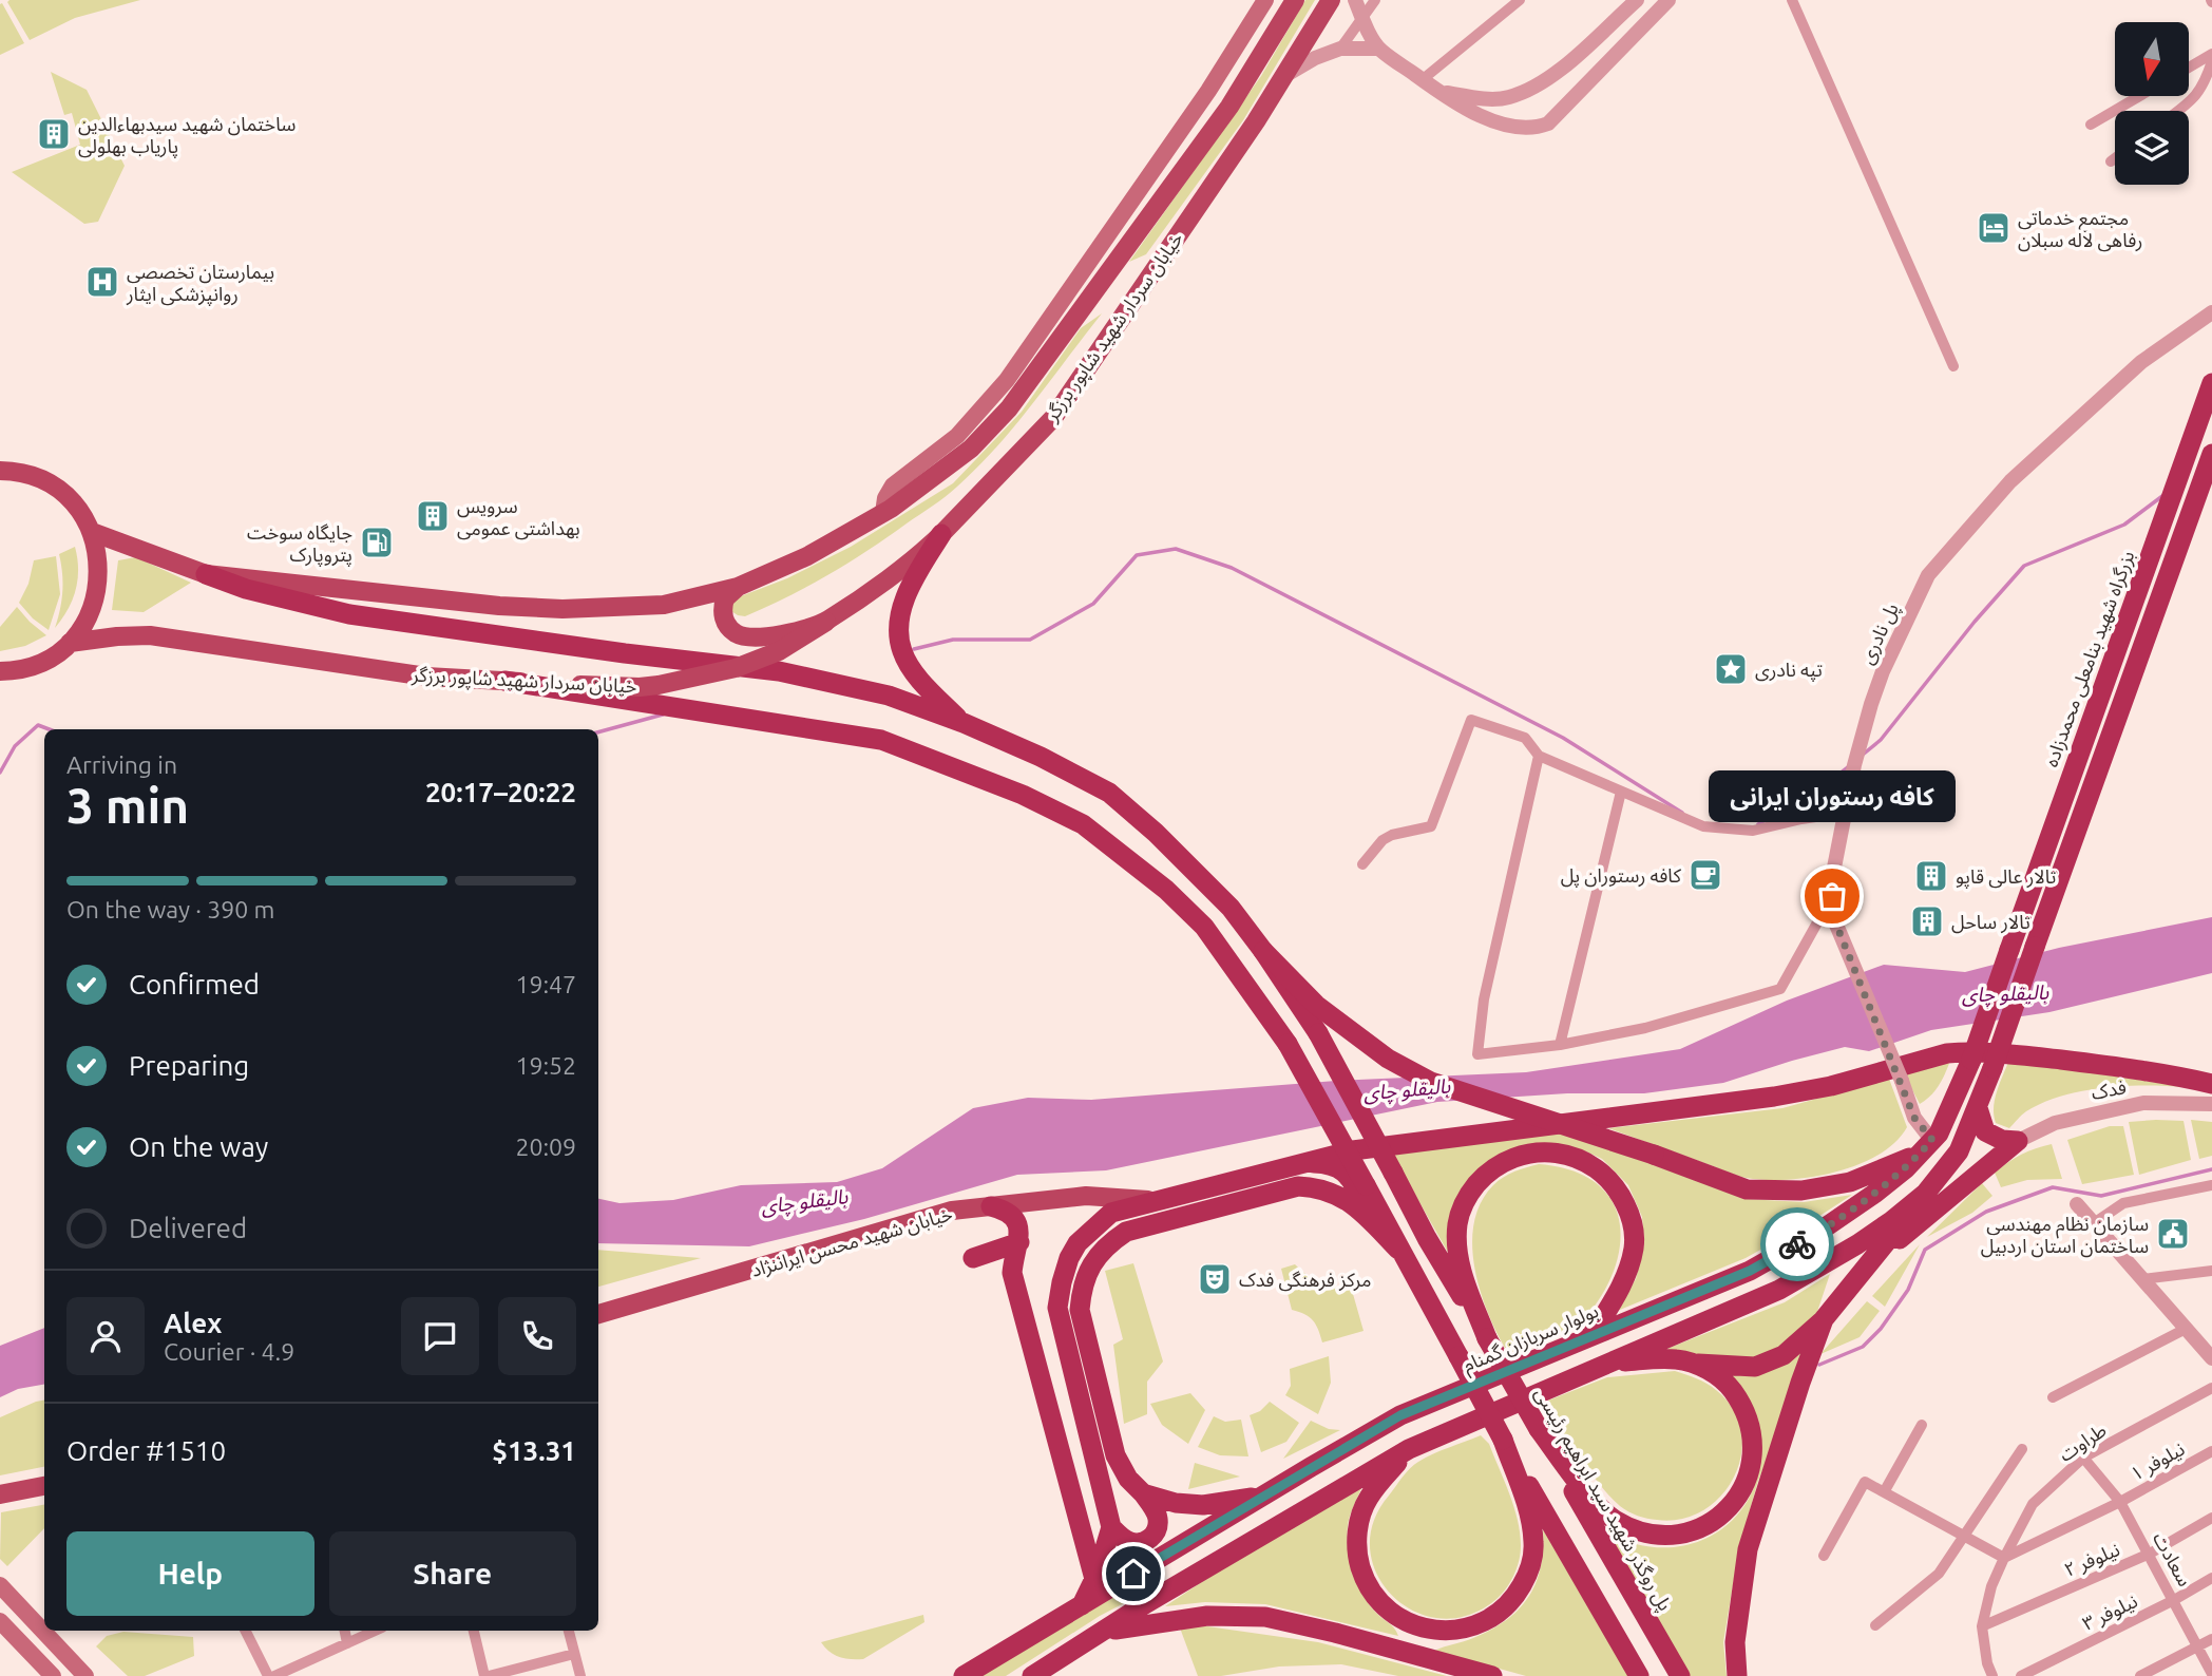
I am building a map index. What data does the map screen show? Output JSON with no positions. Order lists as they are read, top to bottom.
{
  "streets": {
    "highway": ["بزرگراه شهید بنامعلی محمدزاده", "بولوار سربازان گمنام", "پل روگذر شهید سید ابراهیم رئیسی"],
    "main road": ["خیابان سردار شهید شاپور برزگر", "خیابان شهید محسن ایراننژاد"],
    "street": [
      "پل نادری",
      "فدک",
      "طراوت",
      "نیلوفر ۱",
      "نیلوفر ۲",
      "سعادت",
      "نیلوفر ۳"
    ]
  },
  "crossings": [
    ["پل نادری", "بولوار سربازان گمنام"],
    ["بزرگراه شهید بنامعلی محمدزاده", "بولوار سربازان گمنام"],
    ["طراوت", "نیلوفر ۲"],
    ["طراوت", "سعادت"],
    ["نیلوفر ۱", "سعادت"],
    ["نیلوفر ۲", "سعادت"],
    ["سعادت", "نیلوفر ۳"]
  ],
  "water": ["بالیقلو چای"],
  "places": {
    "building": [
      "ساختمان شهید سیدبهاءالدین پاریاب بهلولی",
      "سرویس بهداشتی عمومی",
      "تالار عالی قاپو",
      "تالار ساحل"
    ],
    "hotel": ["مجتمع خدماتی رفاهی لاله سبلان"],
    "hospital": ["بیمارستان تخصصی روانپزشکی ایثار"],
    "fuel station": ["جایگاه سوخت پتروپارک"],
    "place": ["تپه نادری"],
    "cafe": ["کافه رستوران پل"],
    "other": ["کافه رستوران ایرانی"],
    "public building": ["سازمان نظام مهندسی ساختمان استان اردبیل"],
    "theatre": ["مرکز فرهنگی فدک"]
  },
  "north": "bottom",
  "page": {
    "heading": ["3 min", "Arriving in", "20:17–20:22"],
    "panel": [
      "Alex",
      "Courier · 4.9",
      "Order #1510",
      "$13.31"
    ],
    "bubble": "کافه رستوران ایرانی",
    "bar": "On the way · 390 m",
    "list": [
      ["Confirmed", "19:47"],
      ["Preparing", "19:52"],
      ["On the way", "20:09"],
      "Delivered"
    ],
    "buttons": ["Help", "Share"]
  }
}
